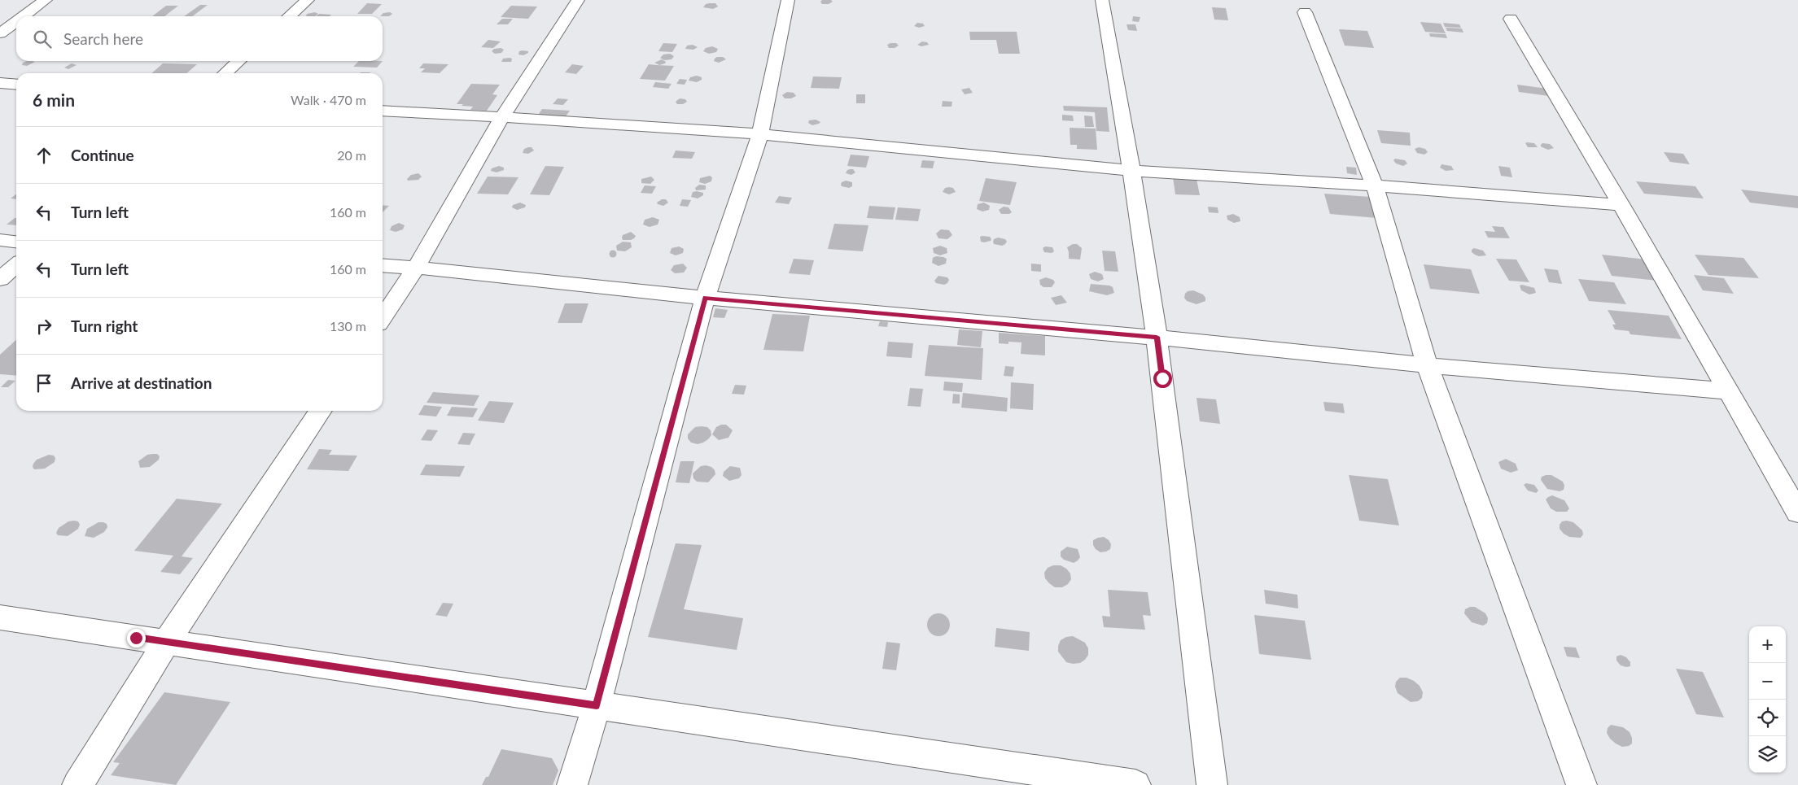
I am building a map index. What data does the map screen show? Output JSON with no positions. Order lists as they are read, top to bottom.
{
  "page": {
    "search": "Search here",
    "heading": ["6 min", "Walk · 470 m"],
    "list": [
      ["Continue", "20 m"],
      ["Turn left", "160 m"],
      ["Turn left", "160 m"],
      ["Turn right", "130 m"],
      "Arrive at destination"
    ],
    "map_buttons": ["+", "−"]
  }
}
